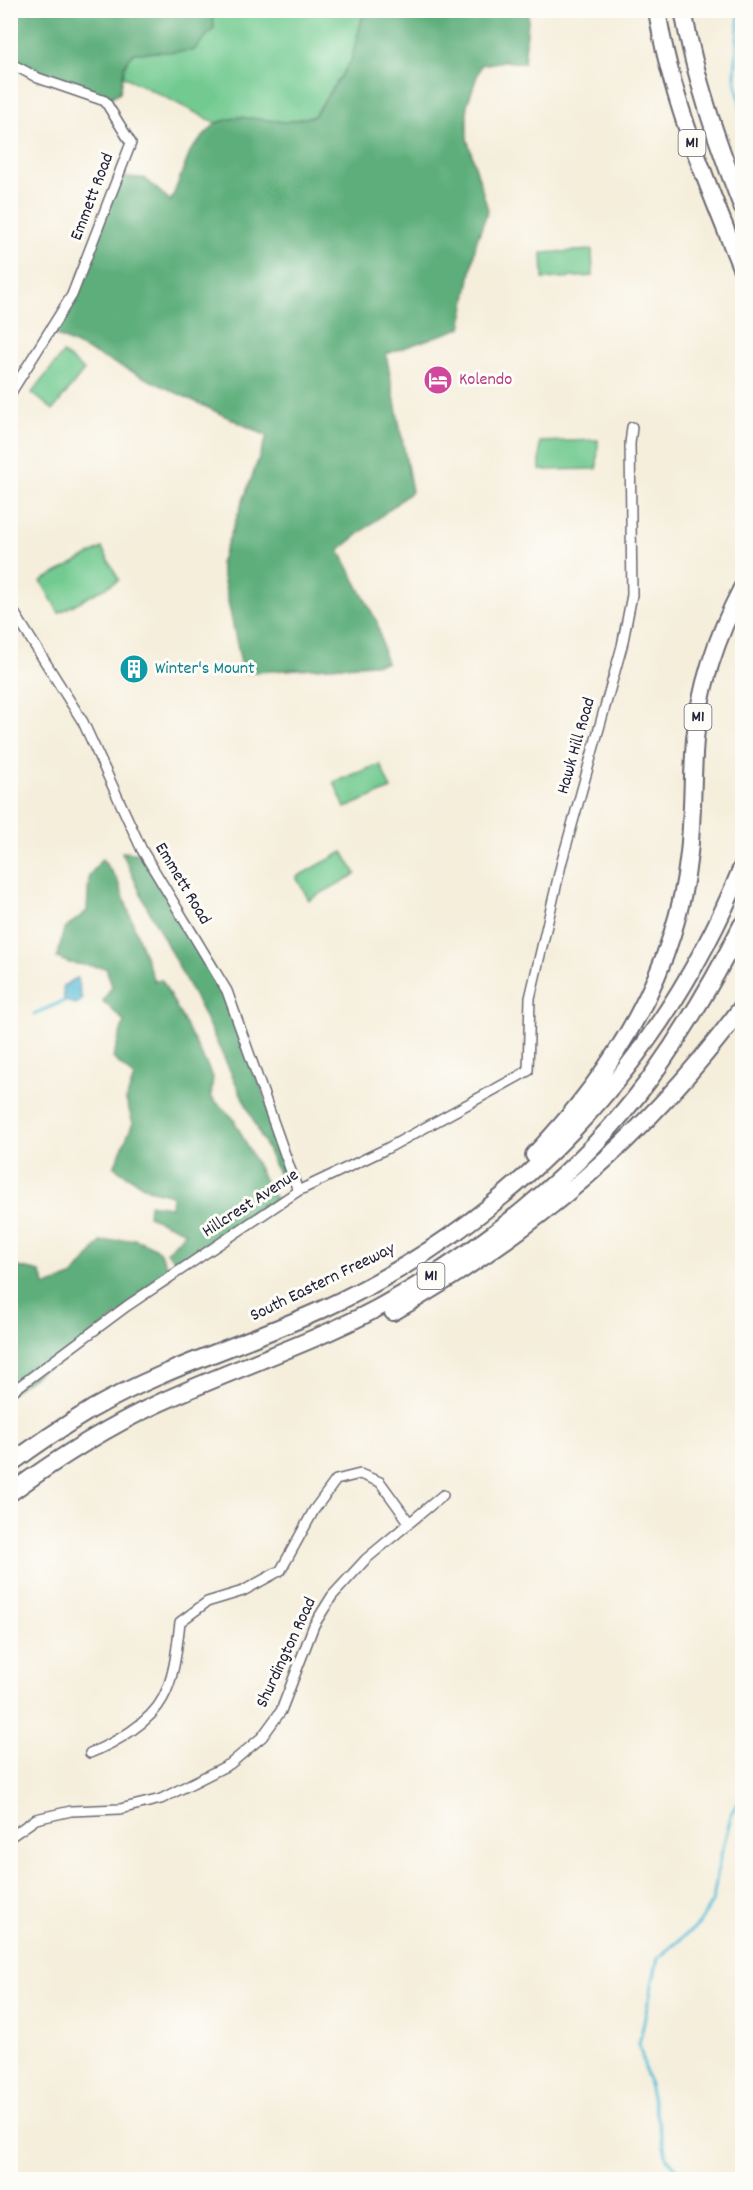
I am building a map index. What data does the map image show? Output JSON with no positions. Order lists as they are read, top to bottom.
{
  "streets": {
    "highway": ["M1", "South Eastern Freeway"],
    "street": [
      "Emmett Road",
      "Hawk Hill Road",
      "Hillcrest Avenue",
      "Shurdington Road"
    ]
  },
  "crossings": [
    ["M1", "South Eastern Freeway"],
    ["Emmett Road", "Hillcrest Avenue"],
    ["Hawk Hill Road", "Hillcrest Avenue"]
  ],
  "places": {
    "hotel": ["Kolendo"],
    "building": ["Winter's Mount"]
  }
}
